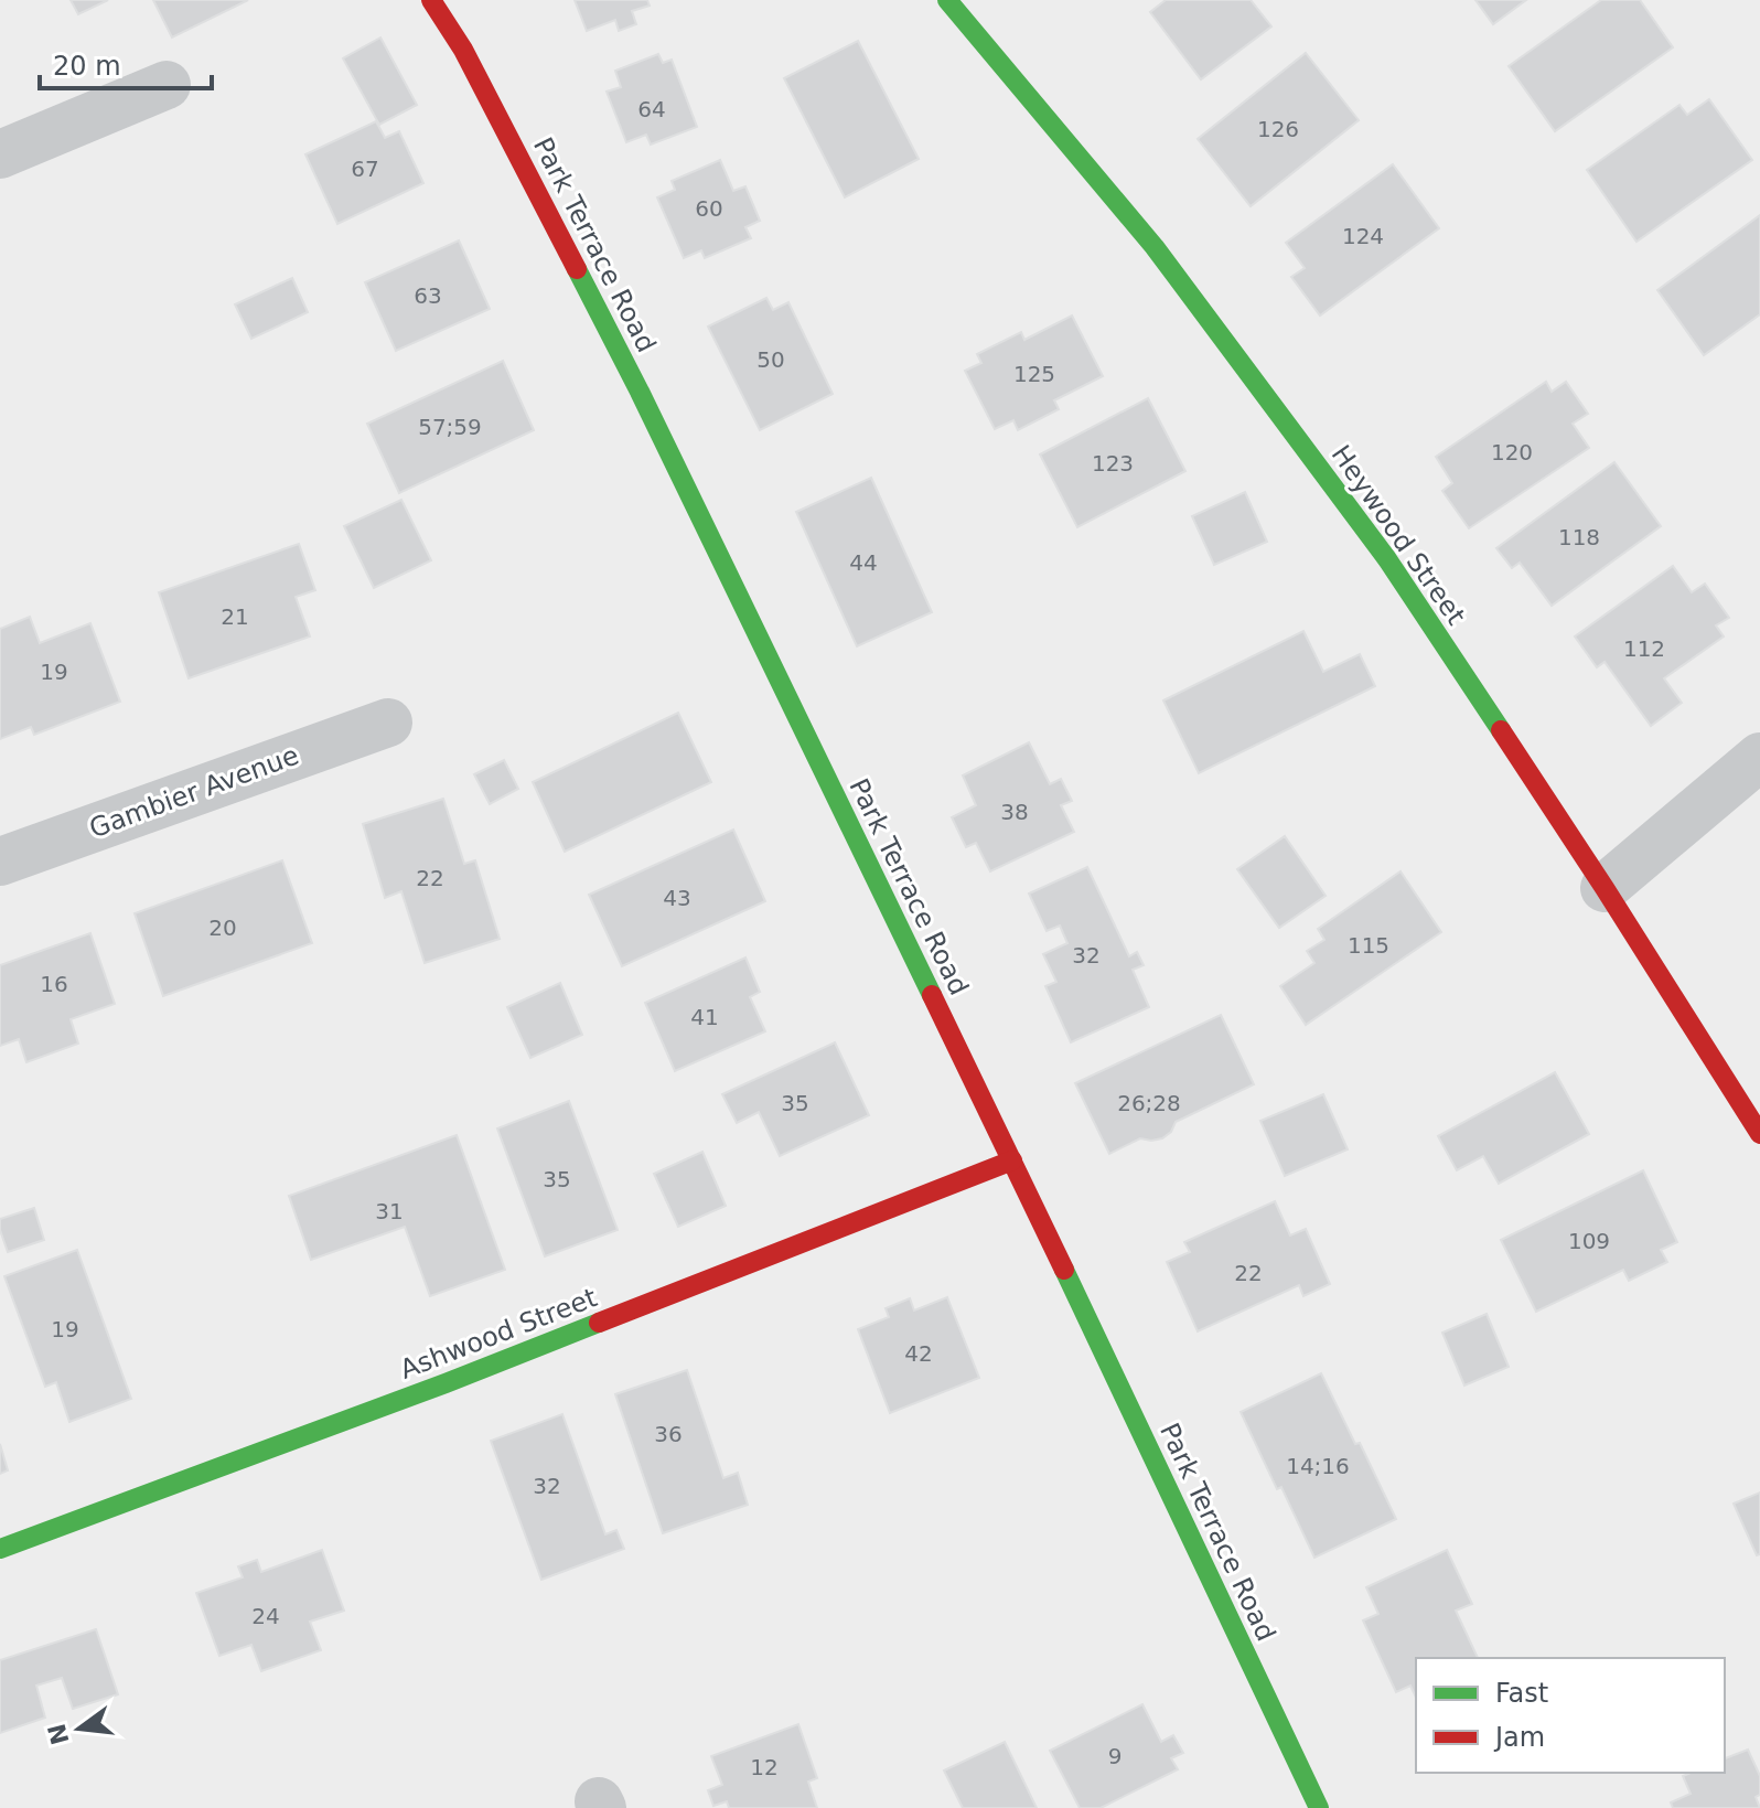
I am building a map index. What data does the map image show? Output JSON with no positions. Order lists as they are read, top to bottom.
{
  "streets": {
    "street": [
      "Park Terrace Road",
      "Heywood Street",
      "Gambier Avenue",
      "Ashwood Street"
    ]
  },
  "crossings": [
    ["Park Terrace Road", "Ashwood Street"]
  ],
  "house_numbers": [
    "64",
    "126",
    "67",
    "60",
    "124",
    "63",
    "50",
    "125",
    "57;59",
    "120",
    "123",
    "118",
    "44",
    "21",
    "112",
    "19",
    "38",
    "22",
    "43",
    "20",
    "115",
    "32",
    "16",
    "41",
    "35",
    "26;28",
    "35",
    "31",
    "109",
    "22",
    "19",
    "42",
    "36",
    "14;16",
    "32",
    "24",
    "9",
    "12"
  ],
  "legend": ["Fast", "Jam"],
  "scale_bar": "20 m",
  "north": "left"
}
